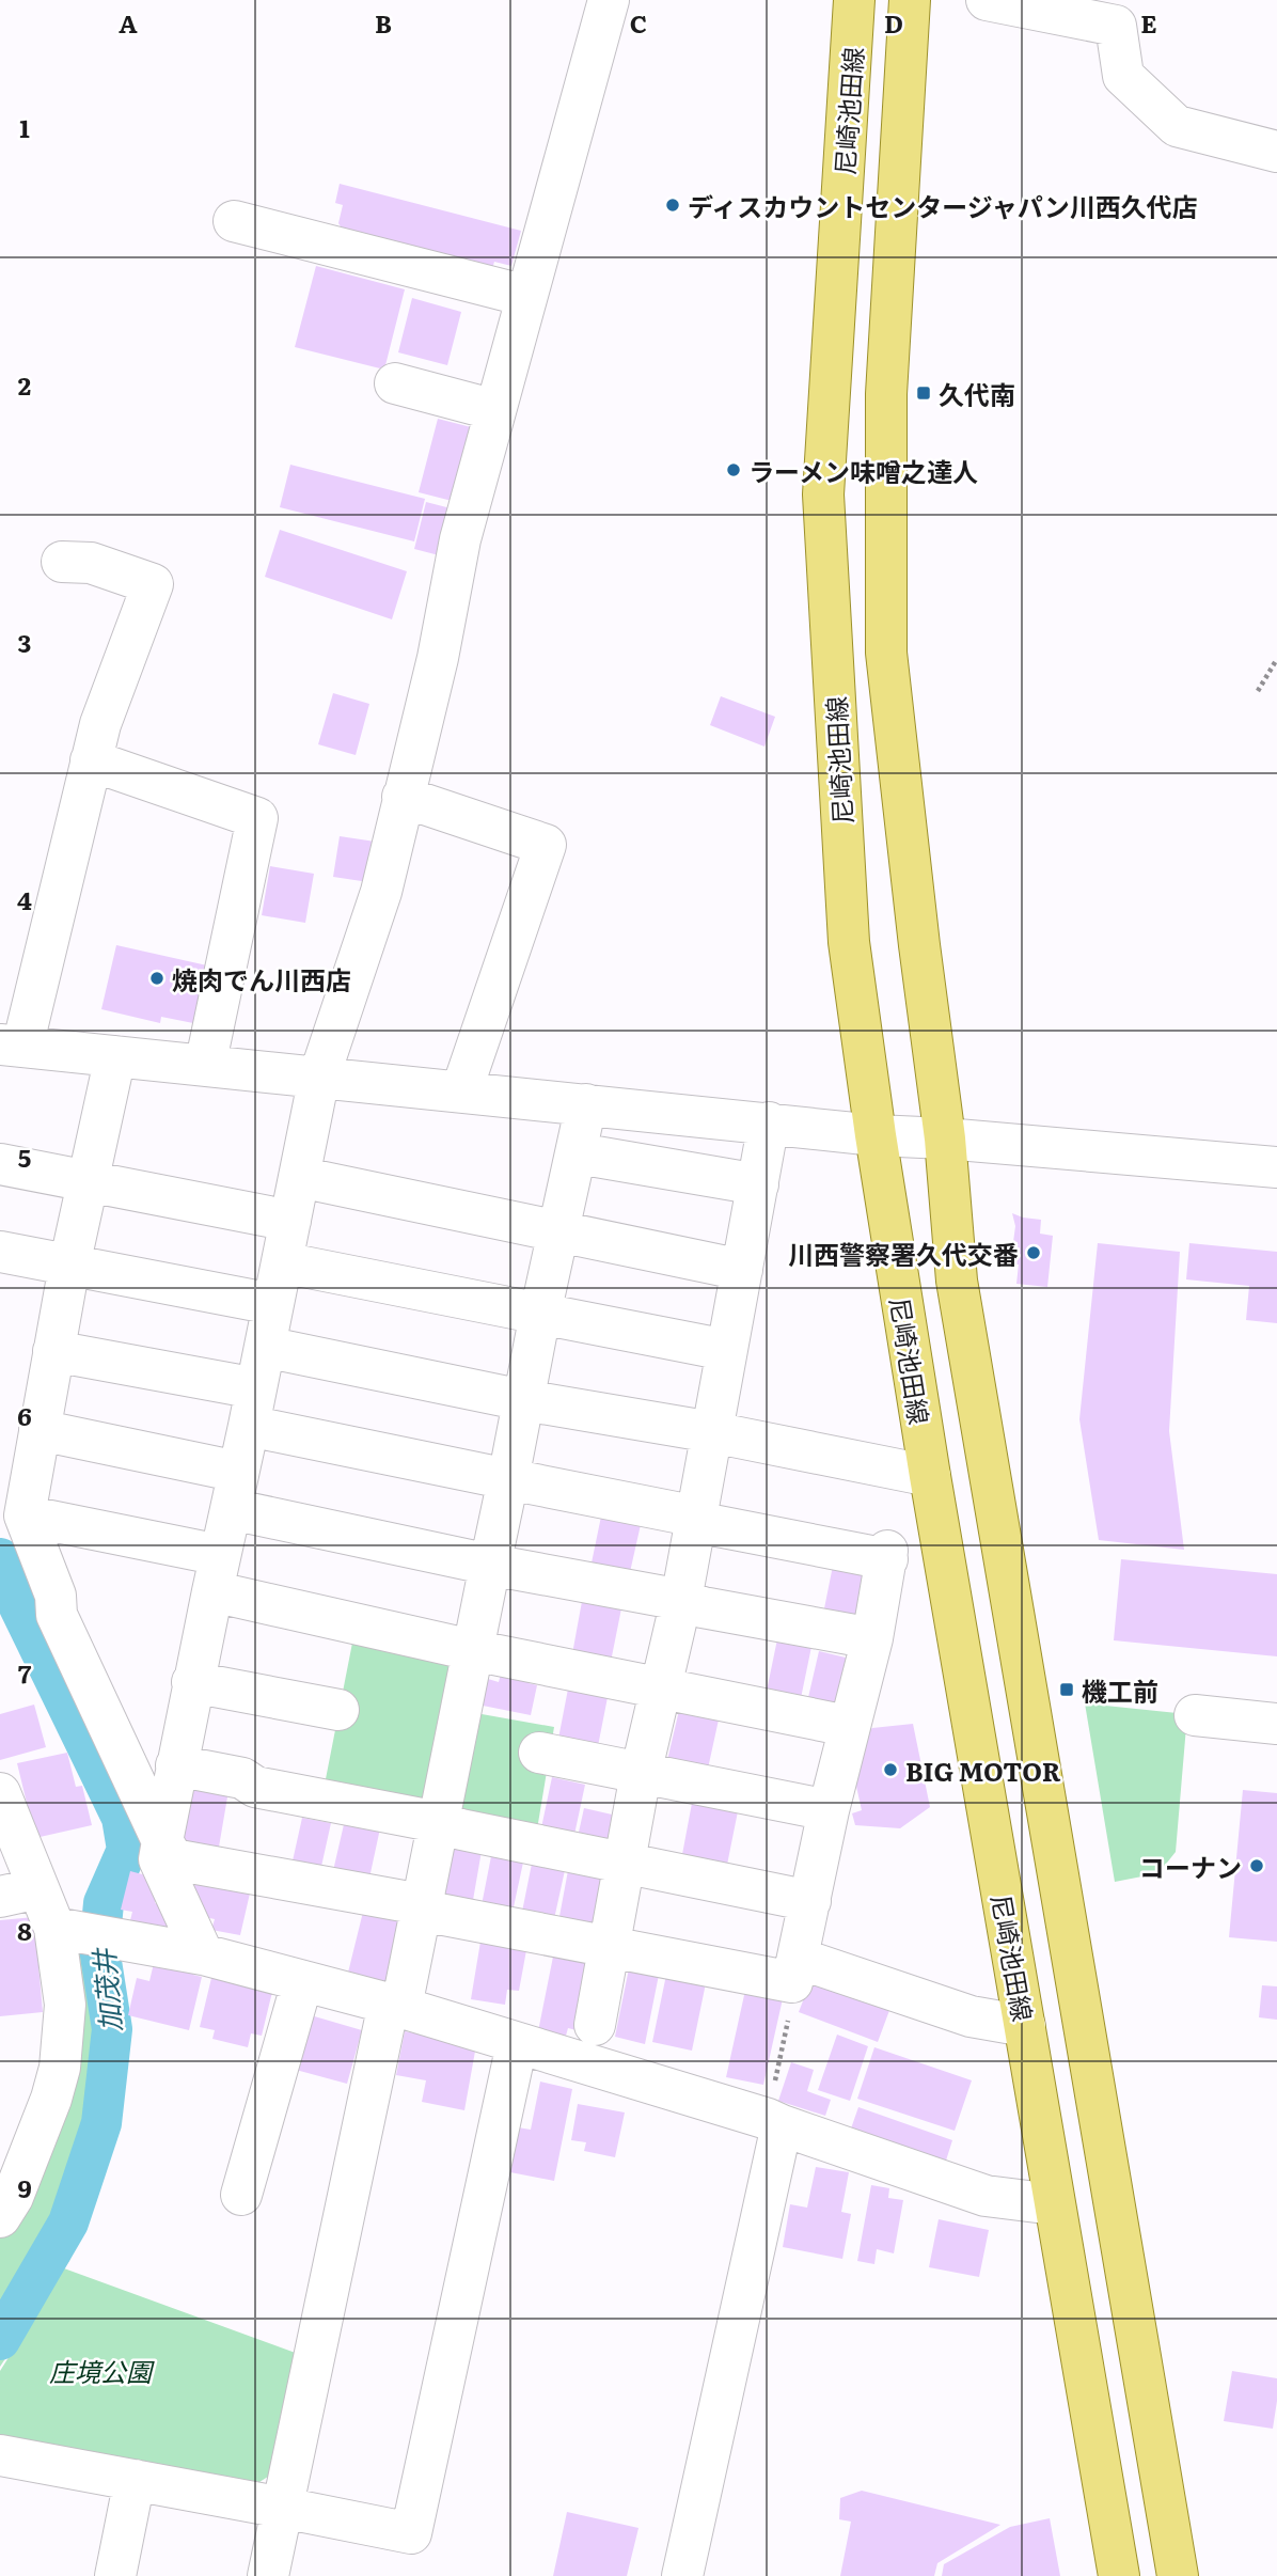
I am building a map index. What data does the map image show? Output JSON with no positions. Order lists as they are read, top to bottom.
{
  "streets": {
    "main road": ["尼崎池田線"]
  },
  "water": ["加茂井"],
  "parks": ["庄境公園"],
  "places": {
    "other": [
      "ディスカウントセンタージャパン川西久代店",
      "ラーメン味噌之達人",
      "焼肉でん川西店",
      "川西警察署久代交番",
      "BIG MOTOR",
      "コーナン"
    ],
    "transit": ["久代南", "機工前"]
  },
  "grid": {
    "columns": [
      "A",
      "B",
      "C",
      "D",
      "E"
    ],
    "rows": [
      "1",
      "2",
      "3",
      "4",
      "5",
      "6",
      "7",
      "8",
      "9"
    ]
  }
}
